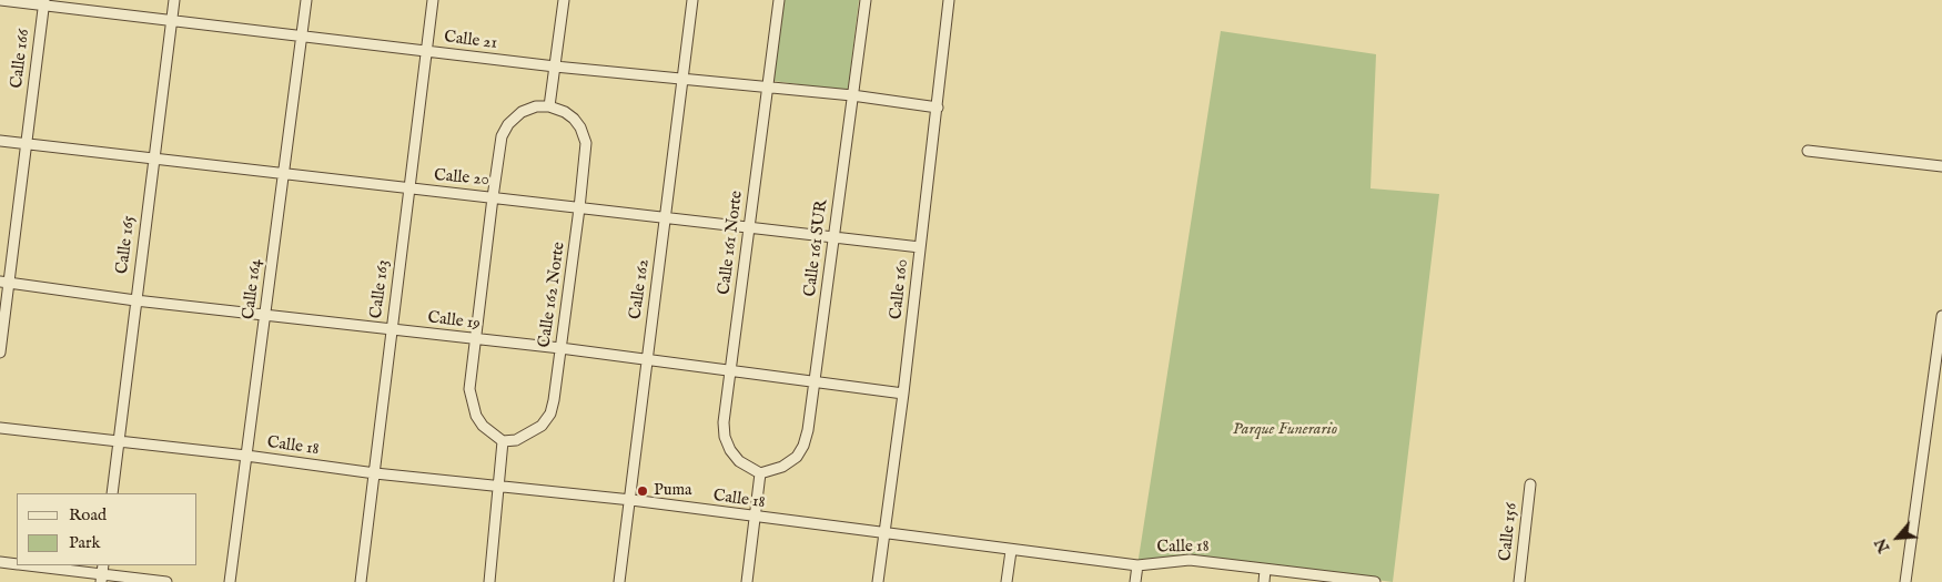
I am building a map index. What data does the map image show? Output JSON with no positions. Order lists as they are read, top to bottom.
{
  "streets": {
    "street": [
      "Calle 21",
      "Calle 166",
      "Calle 20",
      "Calle 161 Norte",
      "Calle 165",
      "Calle 161 SUR",
      "Calle 164",
      "Calle 163",
      "Calle 162",
      "Calle 160",
      "Calle 162 Norte",
      "Calle 19",
      "Calle 18",
      "Calle 156"
    ]
  },
  "crossings": [
    ["Calle 21", "Calle 166"],
    ["Calle 21", "Calle 161 Norte"],
    ["Calle 21", "Calle 165"],
    ["Calle 21", "Calle 161 SUR"],
    ["Calle 21", "Calle 164"],
    ["Calle 21", "Calle 163"],
    ["Calle 21", "Calle 162"],
    ["Calle 21", "Calle 160"],
    ["Calle 166", "Calle 20"],
    ["Calle 166", "Calle 19"],
    ["Calle 20", "Calle 161 Norte"],
    ["Calle 20", "Calle 165"],
    ["Calle 20", "Calle 161 SUR"],
    ["Calle 20", "Calle 164"],
    ["Calle 20", "Calle 163"],
    ["Calle 20", "Calle 162"],
    ["Calle 20", "Calle 160"],
    ["Calle 20", "Calle 162 Norte"],
    ["Calle 161 Norte", "Calle 161 SUR"],
    ["Calle 161 Norte", "Calle 19"],
    ["Calle 165", "Calle 19"],
    ["Calle 165", "Calle 18"],
    ["Calle 161 SUR", "Calle 19"],
    ["Calle 164", "Calle 19"],
    ["Calle 164", "Calle 18"],
    ["Calle 163", "Calle 19"],
    ["Calle 163", "Calle 18"],
    ["Calle 162", "Calle 19"],
    ["Calle 162", "Calle 18"],
    ["Calle 160", "Calle 19"],
    ["Calle 160", "Calle 18"],
    ["Calle 162 Norte", "Calle 19"]
  ],
  "parks": ["Parque Funerario"],
  "places": ["Puma"],
  "legend": ["Road", "Park"],
  "north": "bottom left"
}
